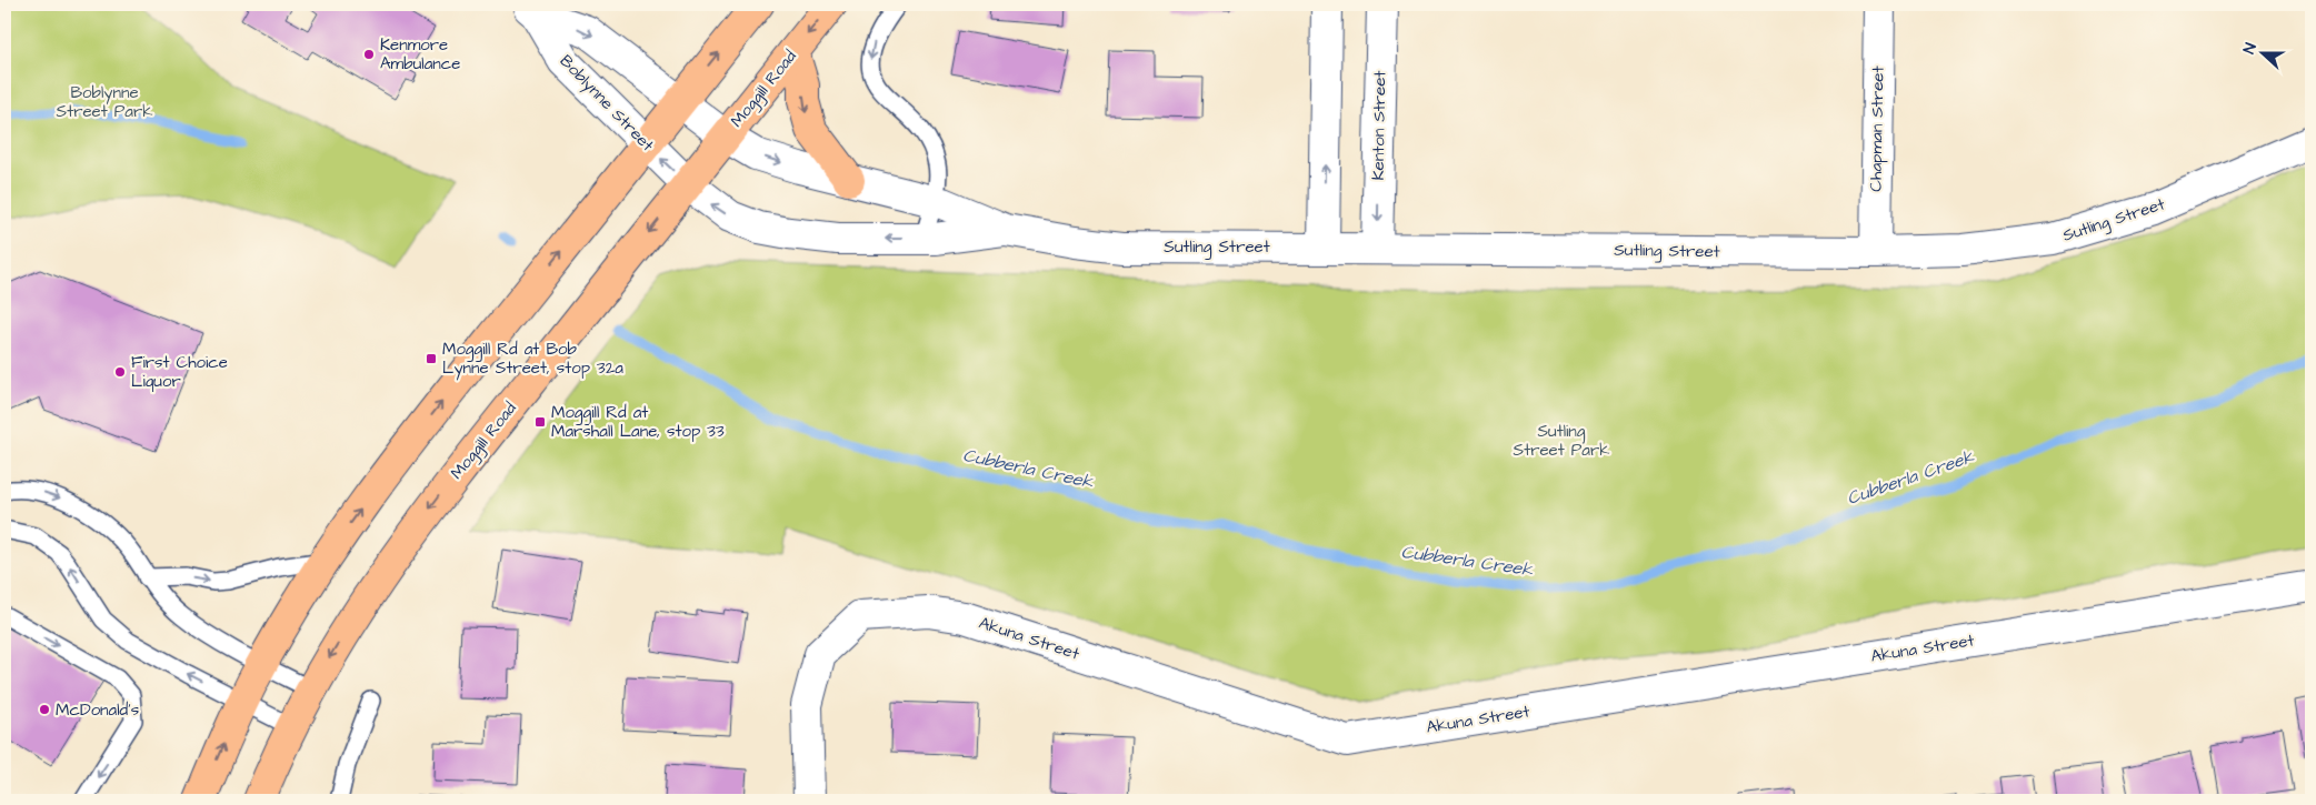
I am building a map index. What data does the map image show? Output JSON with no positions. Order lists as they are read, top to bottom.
{
  "streets": {
    "main road": ["Moggill Road"],
    "street": [
      "Boblynne Street",
      "Kenton Street",
      "Chapman Street",
      "Sutling Street",
      "Akuna Street"
    ]
  },
  "crossings": [
    ["Moggill Road", "Boblynne Street"],
    ["Moggill Road", "Sutling Street"],
    ["Boblynne Street", "Sutling Street"],
    ["Kenton Street", "Sutling Street"],
    ["Chapman Street", "Sutling Street"]
  ],
  "water": ["Cubberla Creek"],
  "parks": ["Boblynne Street Park", "Sutling Street Park"],
  "places": {
    "other": ["Kenmore Ambulance", "First Choice Liquor", "McDonald's"],
    "transit": ["Moggill Rd at Bob Lynne Street, stop 32a", "Moggill Rd at Marshall Lane, stop 33"]
  },
  "north": "left"
}
